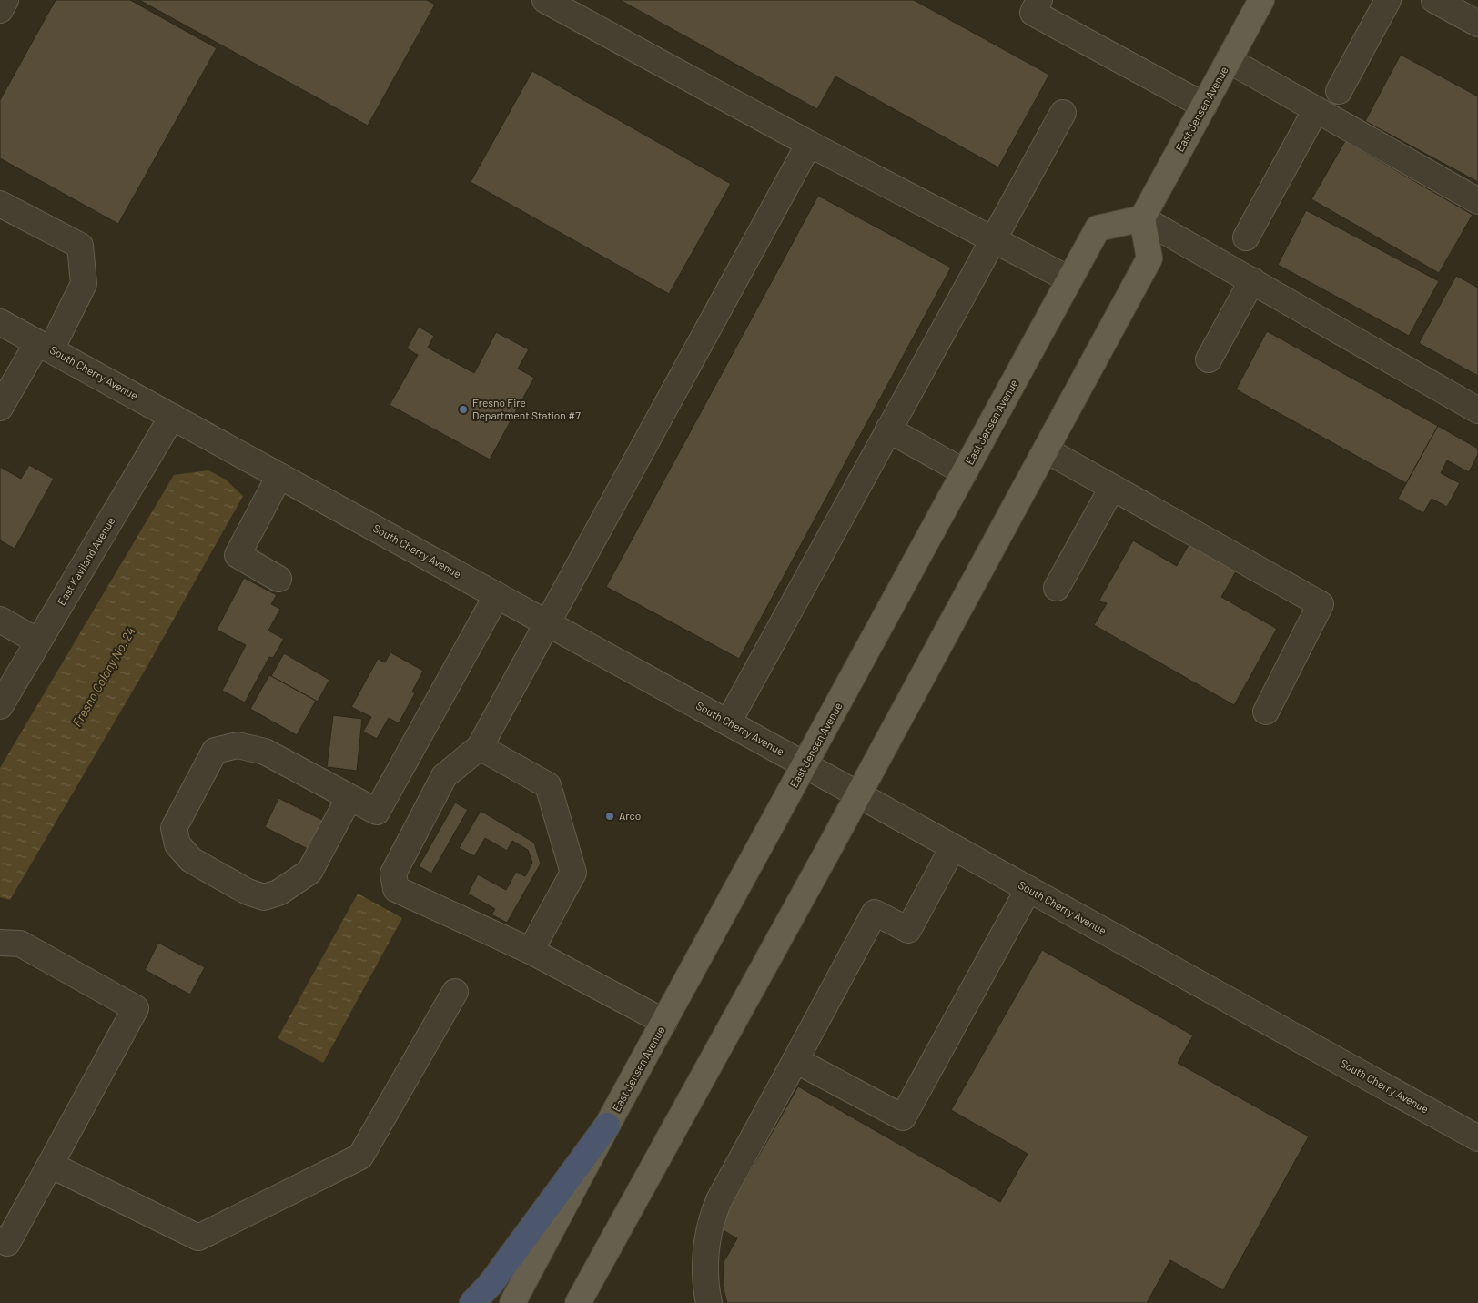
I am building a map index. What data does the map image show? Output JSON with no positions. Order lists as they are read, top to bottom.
{
  "streets": {
    "main road": ["East Jensen Avenue"],
    "street": ["South Cherry Avenue", "East Kaviland Avenue"]
  },
  "crossings": [
    ["East Jensen Avenue", "South Cherry Avenue"],
    ["South Cherry Avenue", "East Kaviland Avenue"]
  ],
  "water": ["Fresno Colony No. 24"],
  "places": ["Fresno Fire Department Station #7", "Arco"]
}
